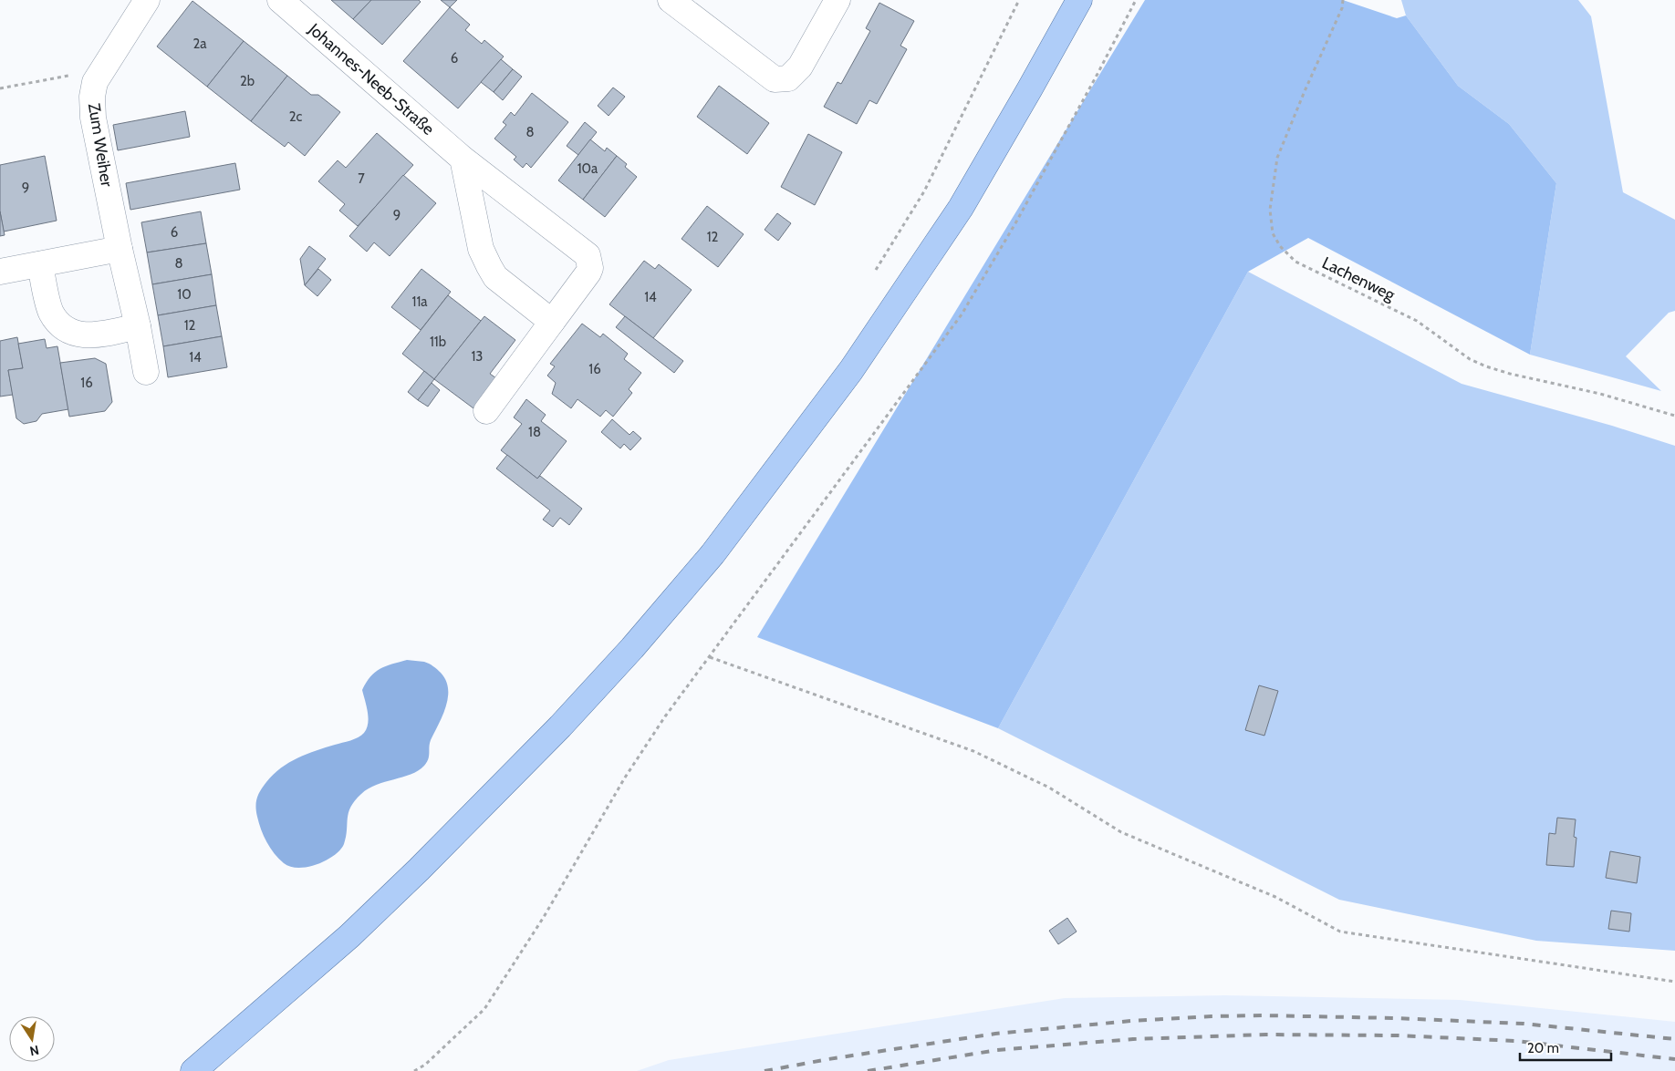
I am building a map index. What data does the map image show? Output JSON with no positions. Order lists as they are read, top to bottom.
{
  "streets": {
    "street": ["Johannes-Neeb-Straße", "Zum Weiher"],
    "path": ["Lachenweg"]
  },
  "house_numbers": [
    "2a",
    "6",
    "2b",
    "2c",
    "8",
    "10a",
    "7",
    "9",
    "9",
    "6",
    "12",
    "8",
    "10",
    "14",
    "11a",
    "12",
    "11b",
    "13",
    "14",
    "16",
    "16",
    "18"
  ],
  "scale_bar": "20 m",
  "north": "bottom"
}
